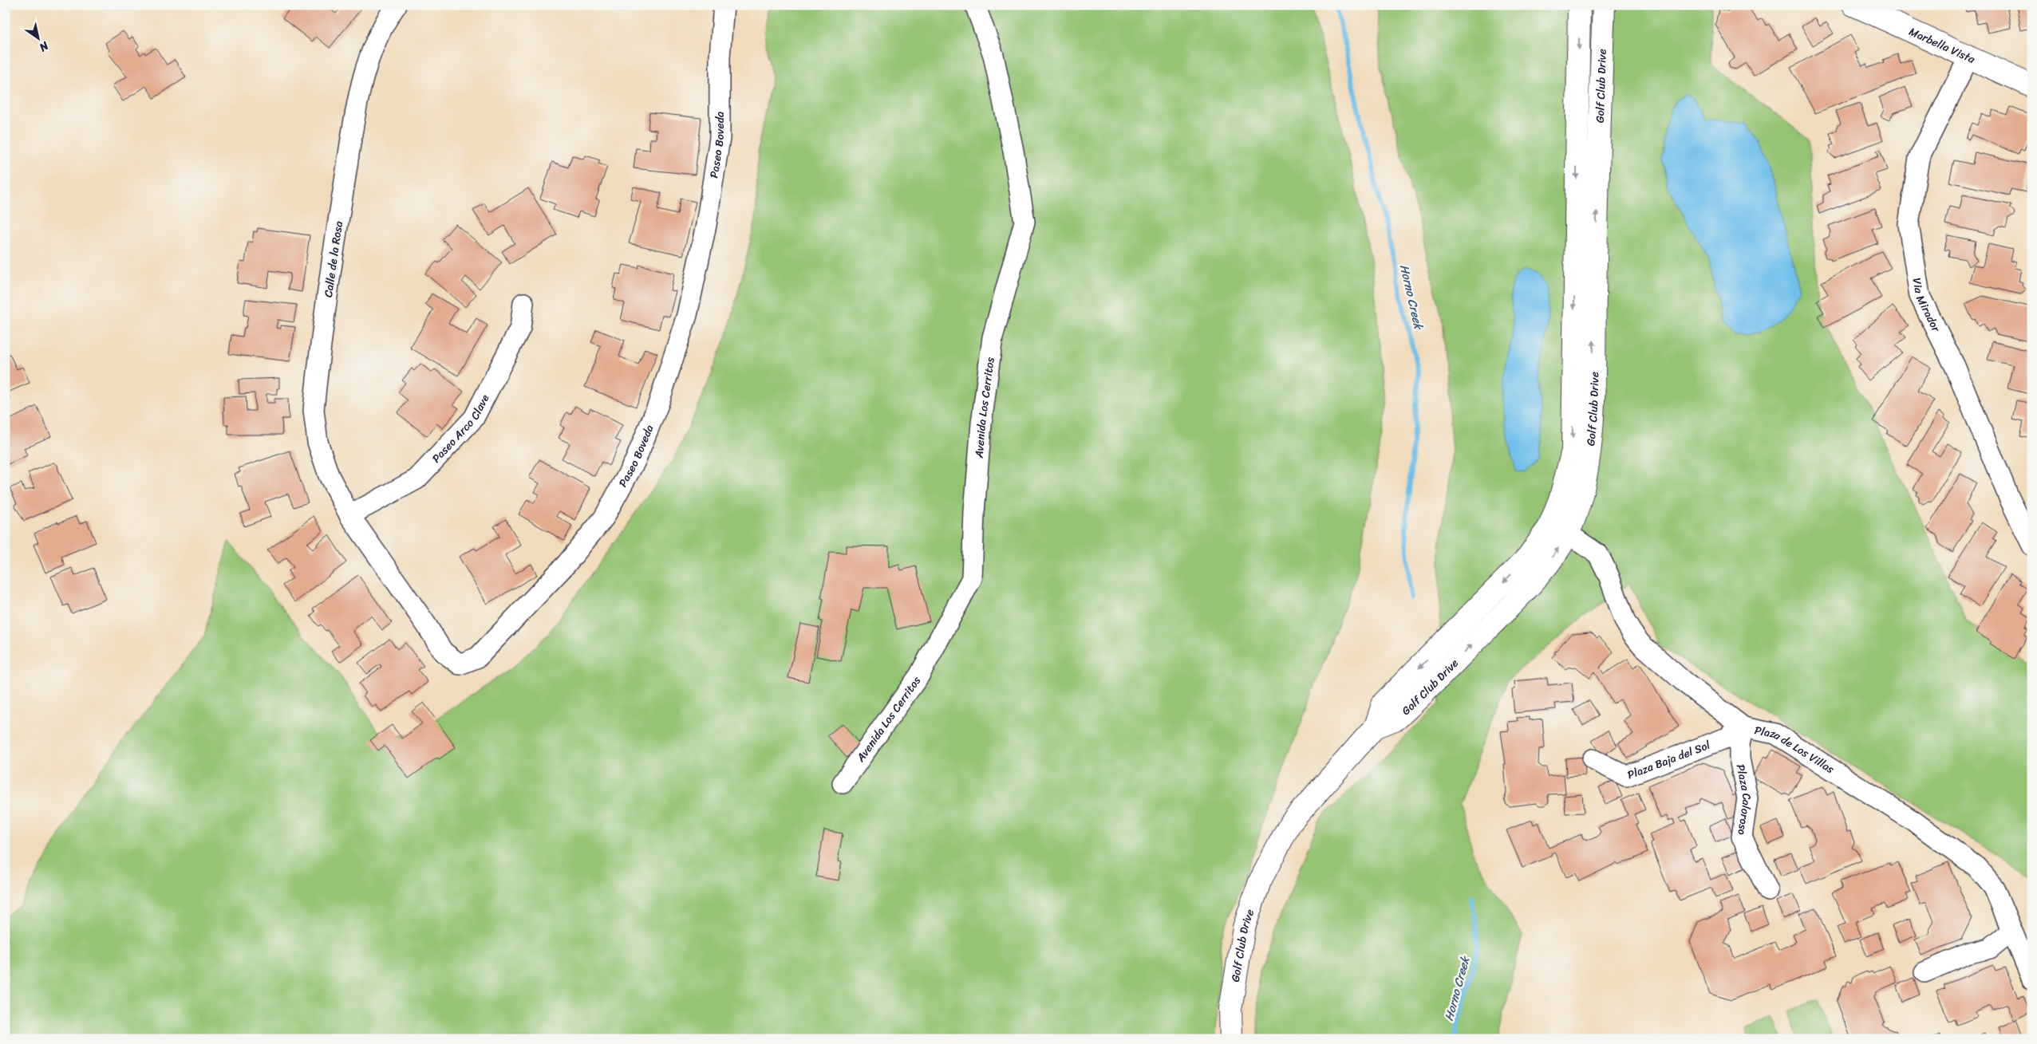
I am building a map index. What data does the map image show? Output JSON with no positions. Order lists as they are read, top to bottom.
{
  "streets": {
    "street": [
      "Marbella Vista",
      "Golf Club Drive",
      "Paseo Boveda",
      "Calle de la Rosa",
      "Via Mirador",
      "Avenida Los Cerritos",
      "Paseo Arco Clave",
      "Plaza de Los Villas",
      "Plaza Baja del Sol",
      "Plaza Caloroso"
    ]
  },
  "crossings": [
    ["Marbella Vista", "Via Mirador"],
    ["Golf Club Drive", "Plaza de Los Villas"],
    ["Paseo Boveda", "Calle de la Rosa"],
    ["Paseo Boveda", "Paseo Arco Clave"],
    ["Calle de la Rosa", "Paseo Arco Clave"],
    ["Plaza de Los Villas", "Plaza Baja del Sol"],
    ["Plaza de Los Villas", "Plaza Caloroso"],
    ["Plaza Baja del Sol", "Plaza Caloroso"]
  ],
  "water": ["Horno Creek"],
  "north": "bottom right"
}
